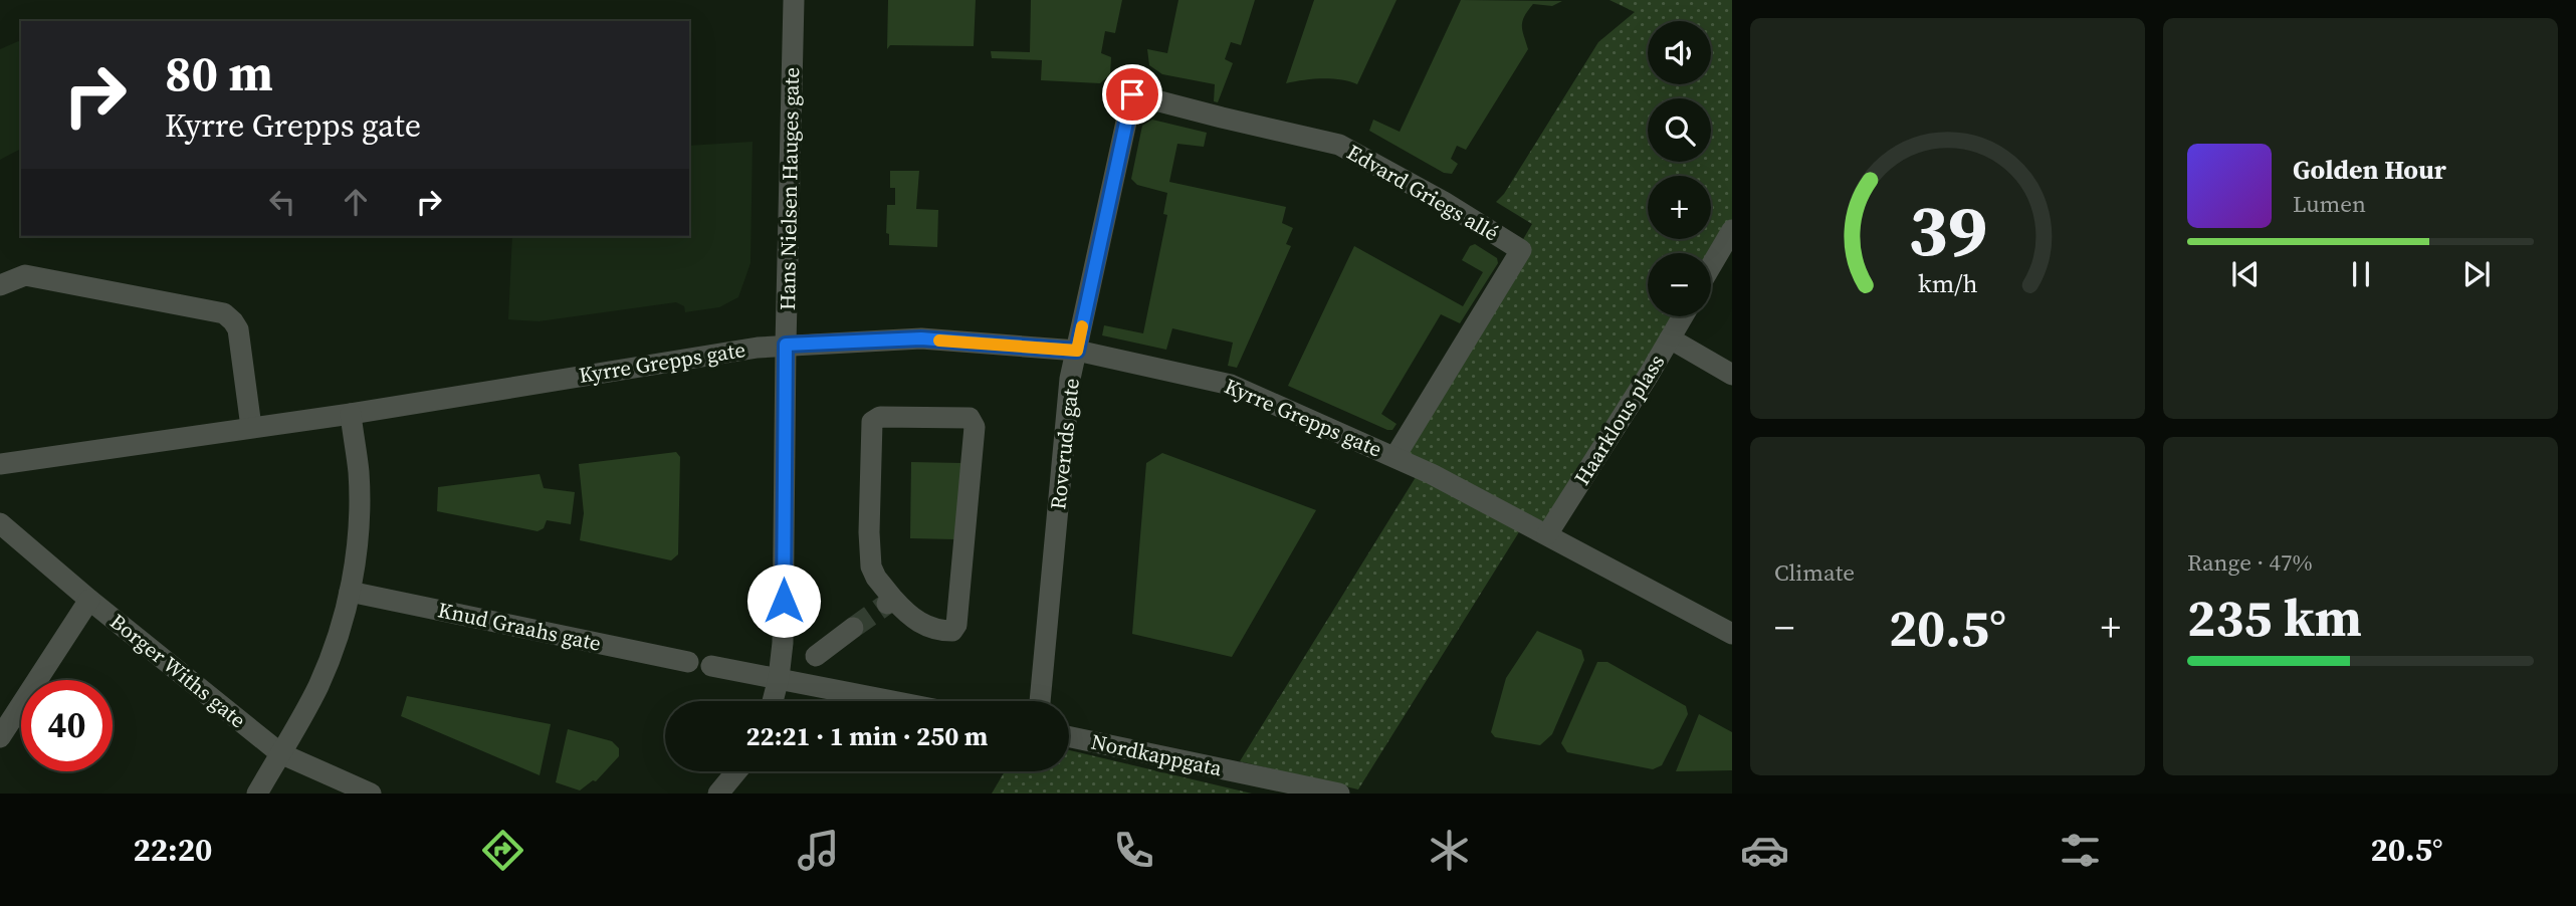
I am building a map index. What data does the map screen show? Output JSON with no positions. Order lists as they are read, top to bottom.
{
  "streets": {
    "street": [
      "Hans Nielsen Hauges gate",
      "Edvard Griegs allé",
      "Kyrre Grepps gate",
      "Haarklous plass",
      "Roveruds gate",
      "Knud Graahs gate",
      "Borger Withs gate",
      "Nordkappgata"
    ]
  },
  "crossings": [
    ["Hans Nielsen Hauges gate", "Kyrre Grepps gate"],
    ["Edvard Griegs allé", "Kyrre Grepps gate"],
    ["Edvard Griegs allé", "Roveruds gate"],
    ["Kyrre Grepps gate", "Haarklous plass"],
    ["Kyrre Grepps gate", "Roveruds gate"]
  ],
  "page": {
    "map_buttons": ["+", "−"],
    "turn": ["80 m", "Kyrre Grepps gate"],
    "song": ["Golden Hour", "Lumen"],
    "tile": [
      "Climate",
      ["Range · 47%", "235 km"]
    ],
    "heat": ["−", "20.5°", "+"],
    "limit": "40",
    "trip": "22:21 · 1 min · 250 m",
    "tabs": ["22:20", "20.5°"],
    "gauge": ["39", "km/h"]
  }
}
